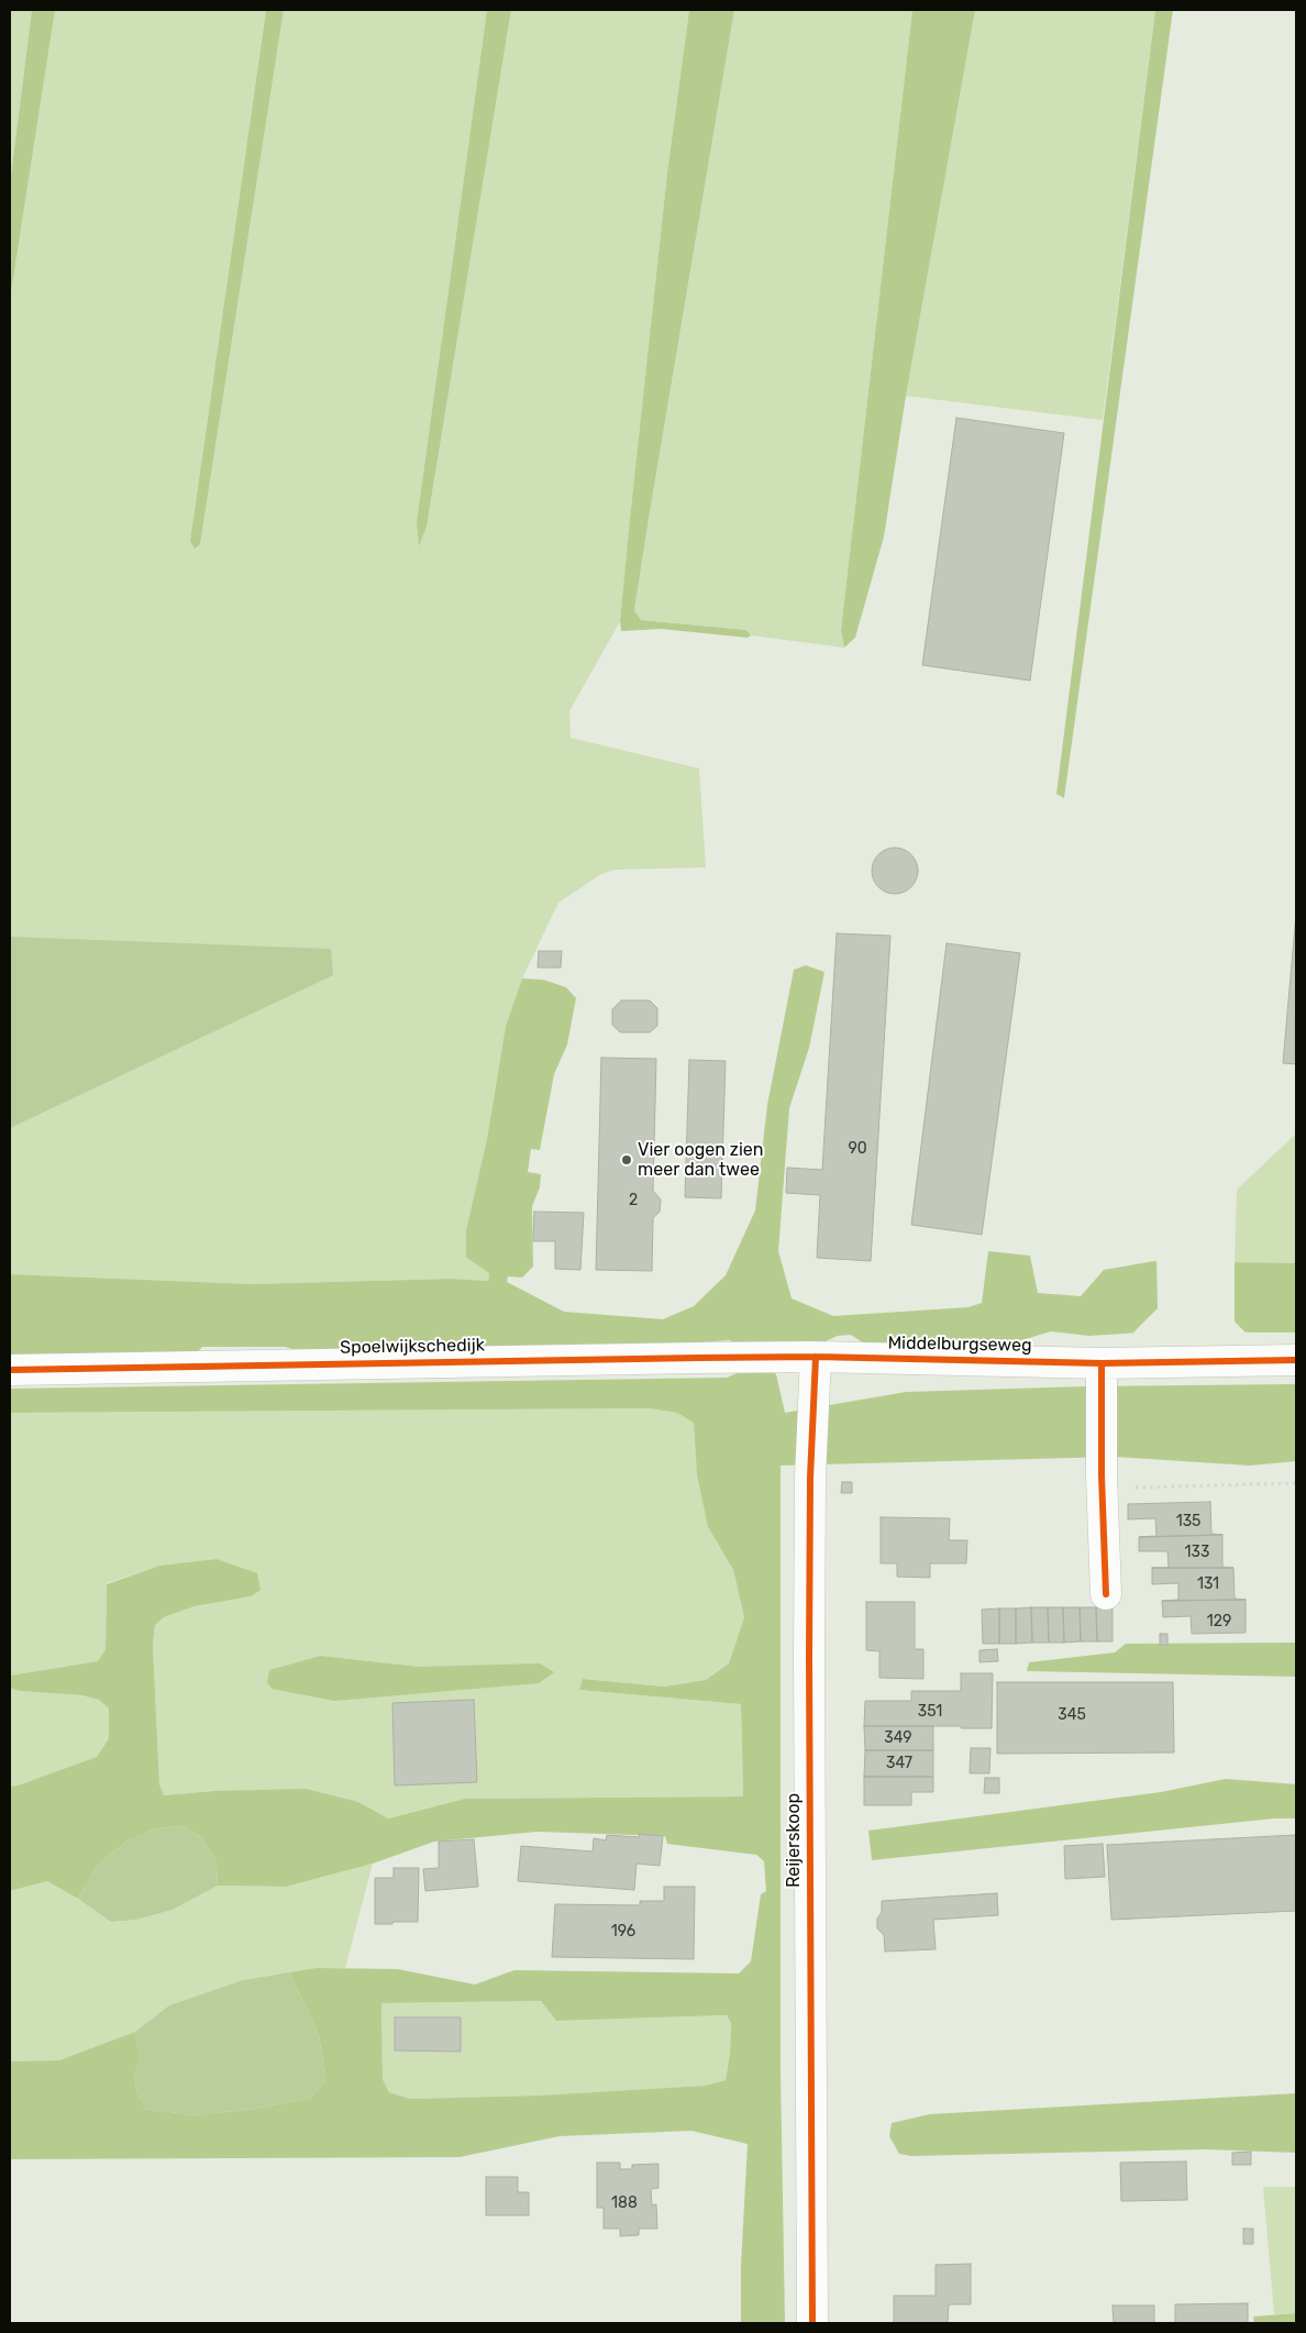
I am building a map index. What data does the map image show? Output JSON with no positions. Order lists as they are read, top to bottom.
{
  "streets": {
    "street": ["Middelburgseweg", "Spoelwijkschedijk", "Reijerskoop"]
  },
  "crossings": [
    ["Middelburgseweg", "Spoelwijkschedijk"],
    ["Middelburgseweg", "Reijerskoop"],
    ["Spoelwijkschedijk", "Reijerskoop"]
  ],
  "places": ["Vier oogen zien meer dan twee"],
  "house_numbers": [
    "90",
    "2",
    "135",
    "133",
    "131",
    "129",
    "351",
    "345",
    "349",
    "347",
    "196",
    "188"
  ]
}
